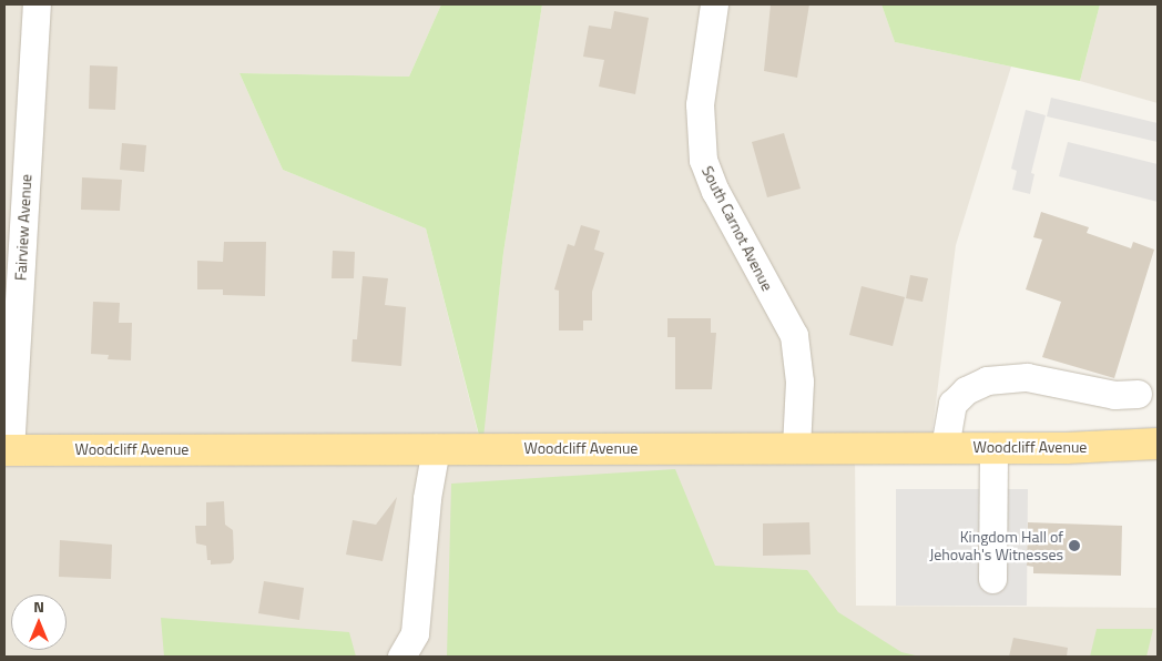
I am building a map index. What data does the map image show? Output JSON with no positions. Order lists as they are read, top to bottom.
{
  "streets": {
    "main road": ["Woodcliff Avenue"],
    "street": ["Fairview Avenue", "South Carnot Avenue"]
  },
  "crossings": [
    ["Fairview Avenue", "Woodcliff Avenue"],
    ["South Carnot Avenue", "Woodcliff Avenue"]
  ],
  "places": ["Kingdom Hall of Jehovah's Witnesses"],
  "north": "top"
}
